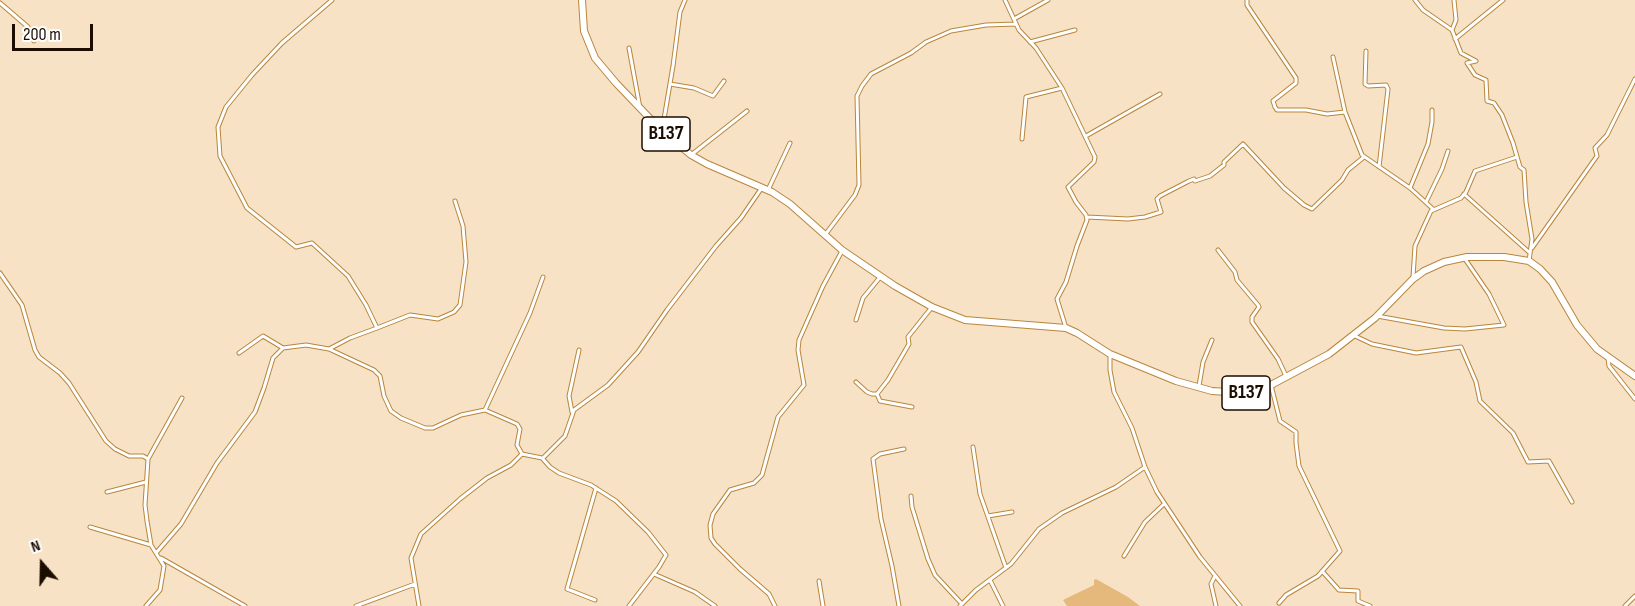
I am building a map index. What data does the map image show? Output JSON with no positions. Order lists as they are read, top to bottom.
{
  "streets": {
    "main road": ["B137"]
  },
  "scale_bar": "200 m",
  "north": "top"
}
